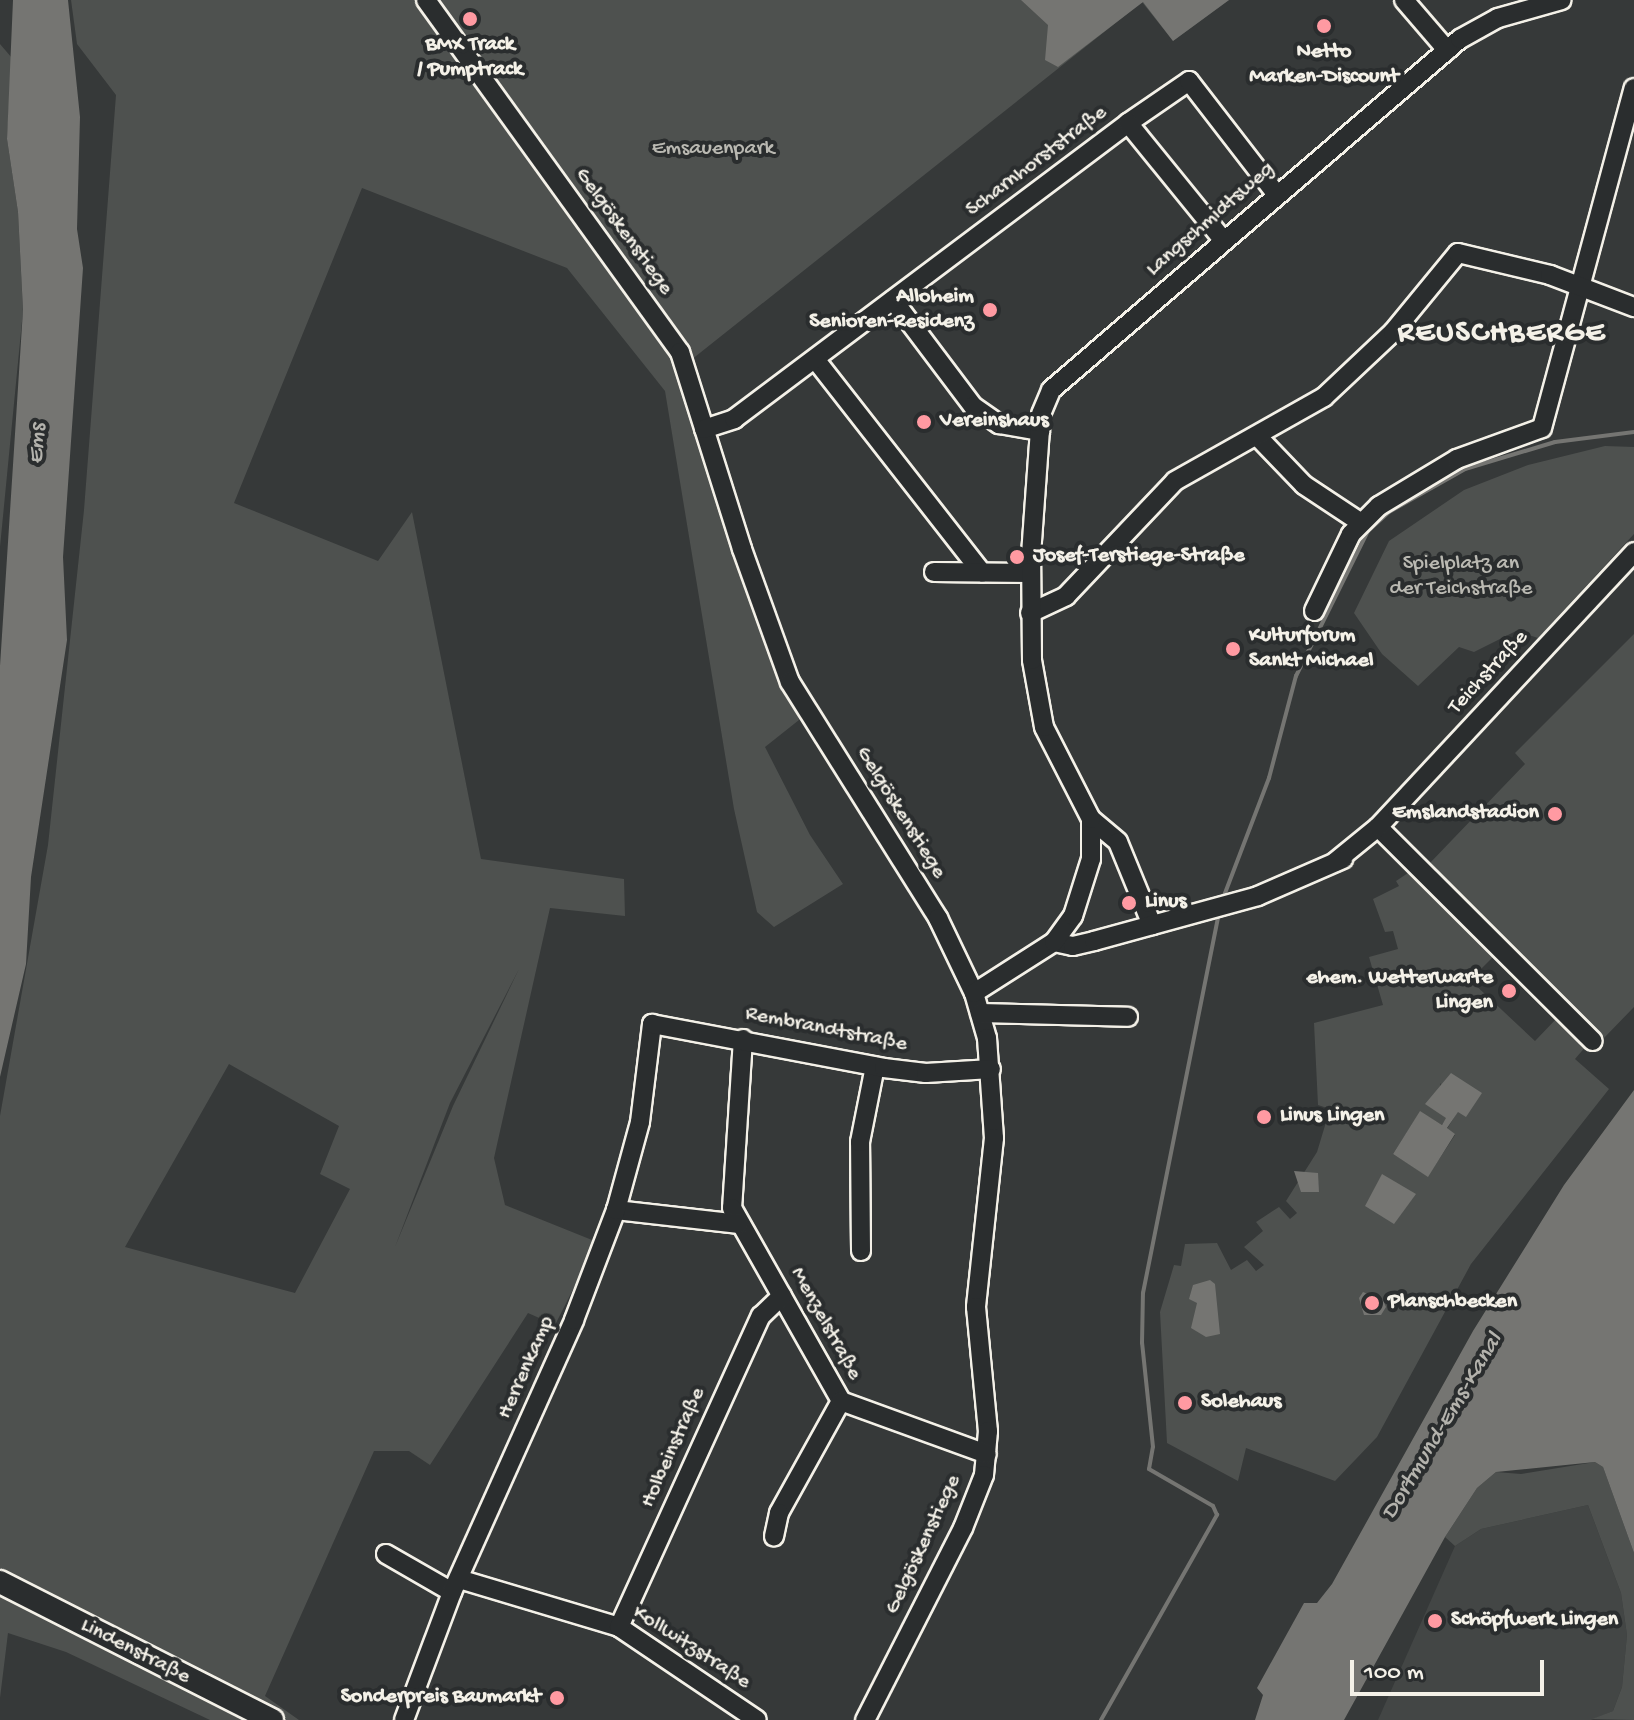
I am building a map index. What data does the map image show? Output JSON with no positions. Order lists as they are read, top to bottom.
{
  "streets": {
    "main road": ["Lindenstraße"],
    "street": [
      "Scharnhorststraße",
      "Langschmidtsweg",
      "Gelgöskenstiege",
      "Teichstraße",
      "Rembrandtstraße",
      "Menzelstraße",
      "Herrenkamp",
      "Holbeinstraße",
      "Kollwitzstraße"
    ]
  },
  "crossings": [
    ["Scharnhorststraße", "Langschmidtsweg"],
    ["Scharnhorststraße", "Gelgöskenstiege"],
    ["Langschmidtsweg", "Teichstraße"],
    ["Gelgöskenstiege", "Rembrandtstraße"],
    ["Rembrandtstraße", "Menzelstraße"],
    ["Rembrandtstraße", "Herrenkamp"],
    ["Menzelstraße", "Holbeinstraße"],
    ["Herrenkamp", "Kollwitzstraße"],
    ["Holbeinstraße", "Kollwitzstraße"]
  ],
  "districts": ["REUSCHBERGE"],
  "water": ["Ems", "Dortmund-Ems-Kanal"],
  "parks": ["Emsauenpark", "Spielplatz an der Teichstraße"],
  "places": [
    "BMX Track / Pumptrack",
    "Netto Marken-Discount",
    "Alloheim Senioren-Residenz",
    "Vereinshaus",
    "Josef-Terstiege-Straße",
    "Kulturforum Sankt Michael",
    "Emslandstadion",
    "Linus",
    "ehem. Wetterwarte Lingen",
    "Linus Lingen",
    "Planschbecken",
    "Solehaus",
    "Schöpfwerk Lingen",
    "Sonderpreis Baumarkt"
  ],
  "scale_bar": "100 m"
}
